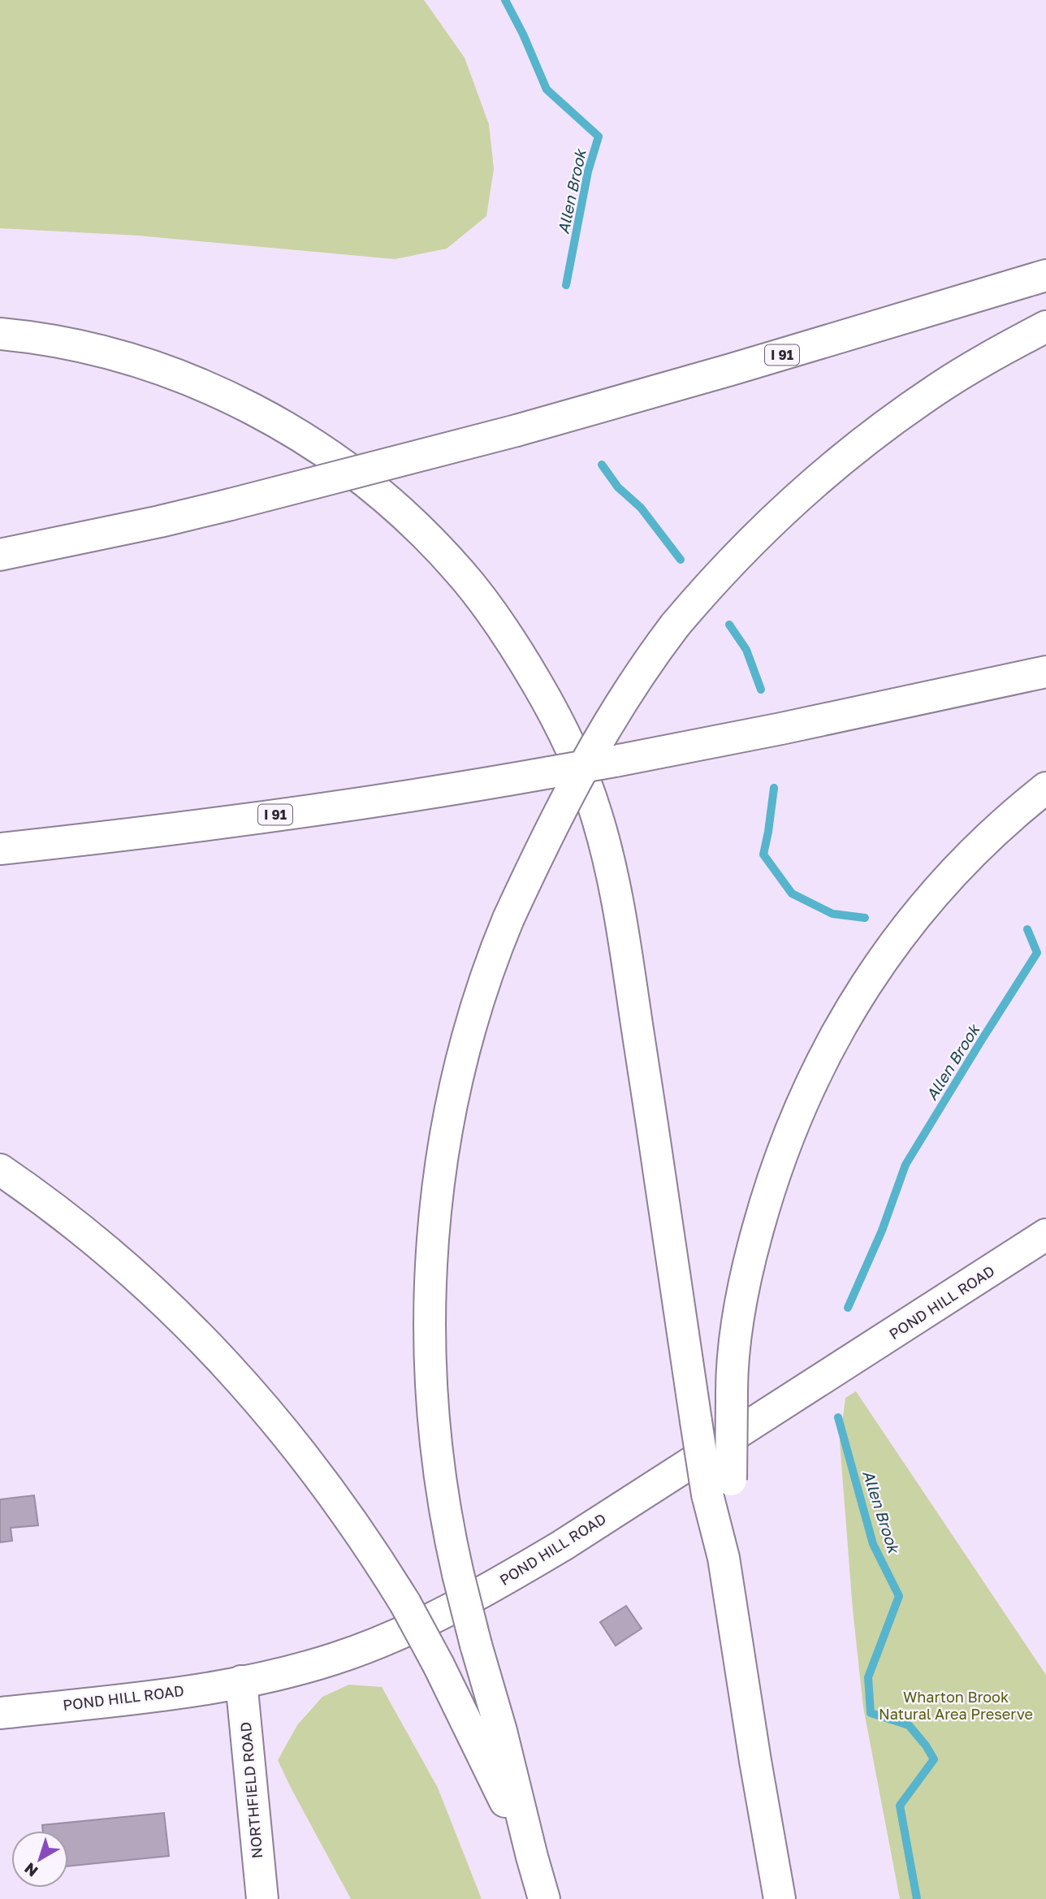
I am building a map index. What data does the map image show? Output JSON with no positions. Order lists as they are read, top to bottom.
{
  "streets": {
    "main road": ["I 91", "POND HILL ROAD", "NORTHFIELD ROAD"]
  },
  "crossings": [
    ["POND HILL ROAD", "NORTHFIELD ROAD"]
  ],
  "water": ["Allen Brook"],
  "parks": ["Wharton Brook Natural Area Preserve"],
  "north": "bottom left"
}
